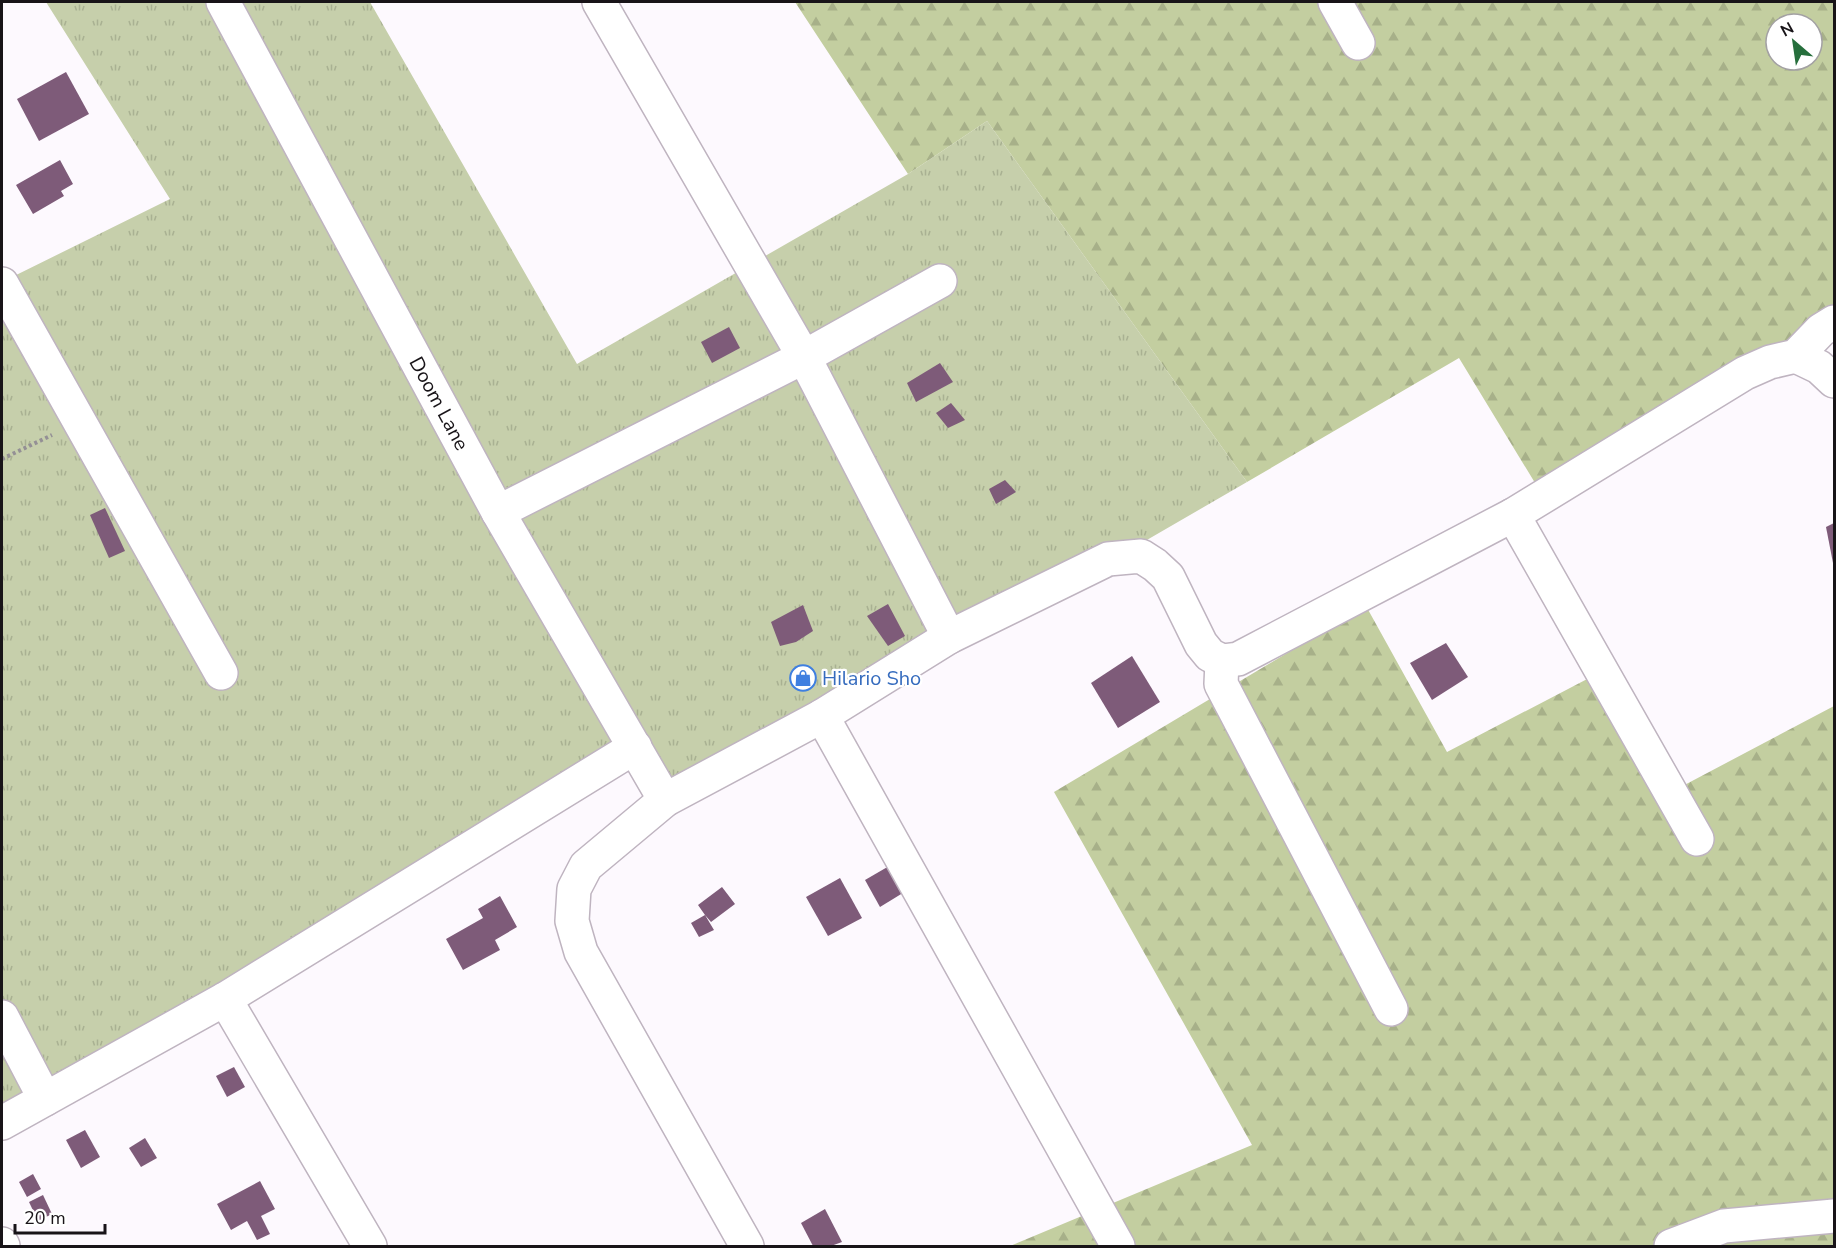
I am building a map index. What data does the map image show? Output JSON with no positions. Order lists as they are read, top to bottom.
{
  "streets": {
    "street": ["Doom Lane"]
  },
  "places": {
    "shop": ["Hilario Sho"]
  },
  "scale_bar": "20 m",
  "north": "top left"
}
